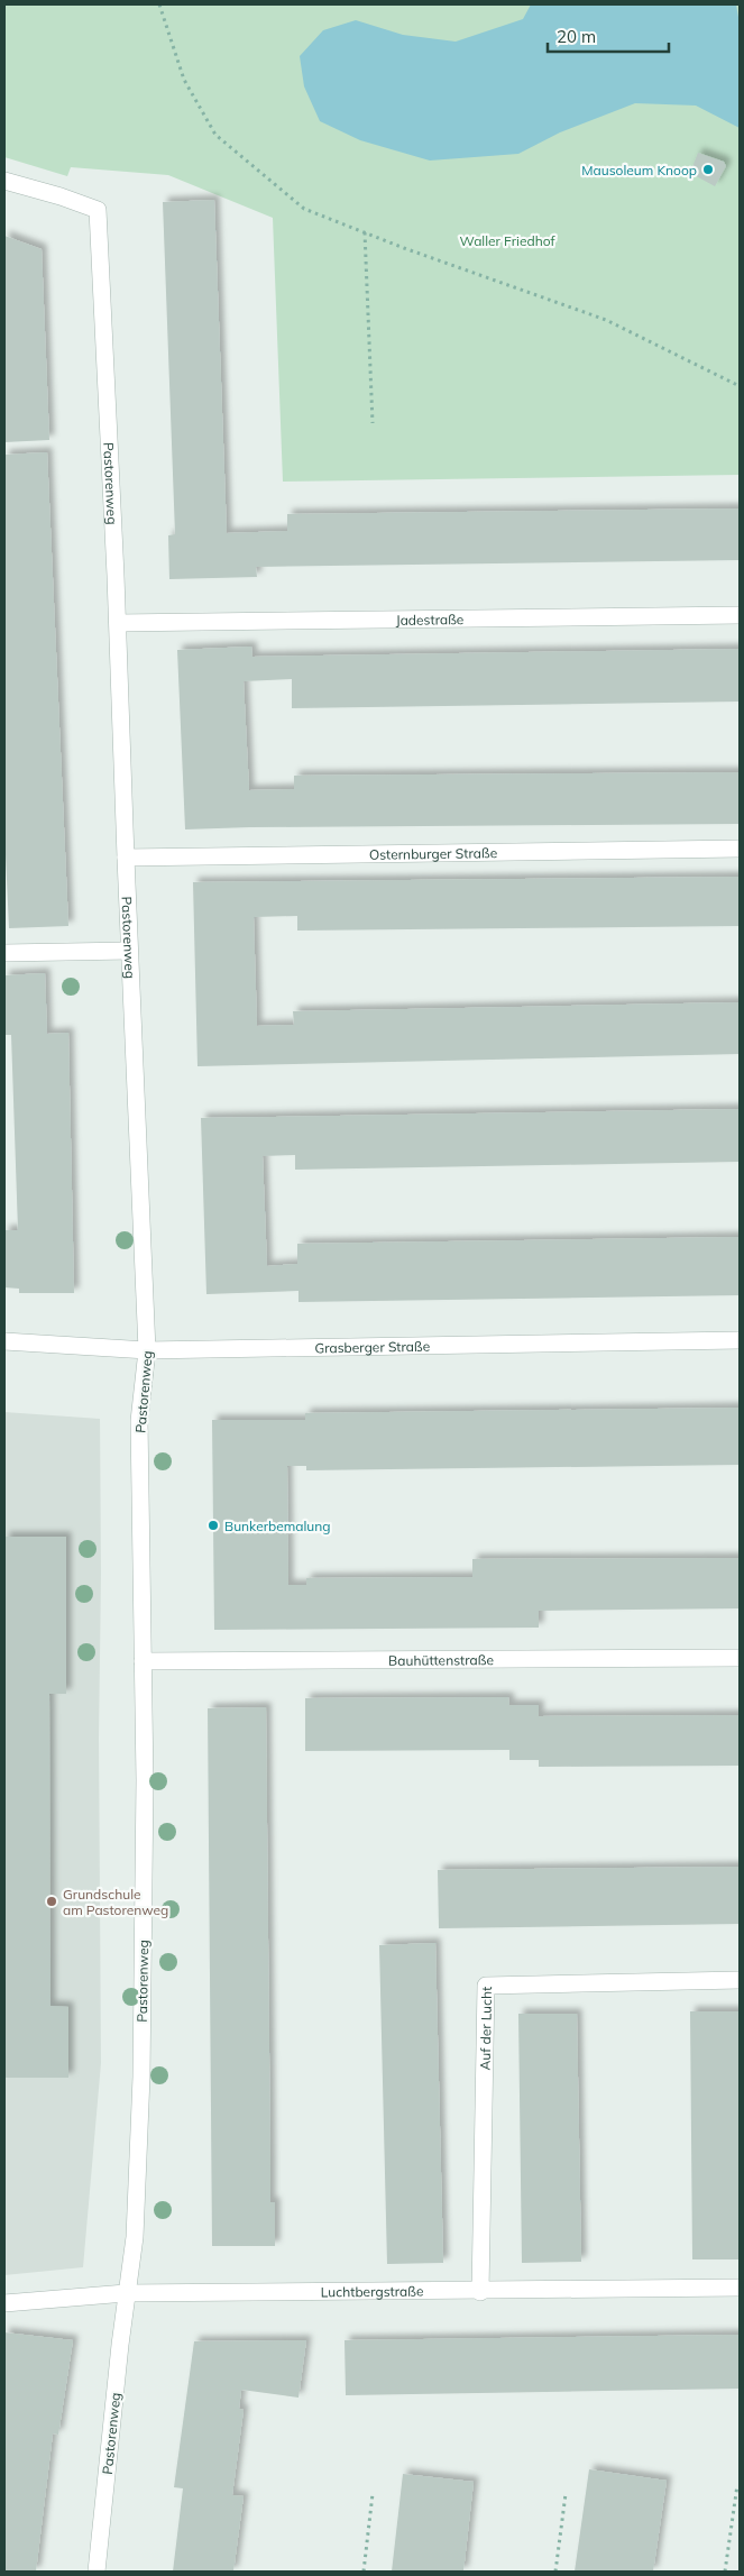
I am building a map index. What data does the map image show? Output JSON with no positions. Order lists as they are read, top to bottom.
{
  "streets": {
    "street": [
      "Pastorenweg",
      "Jadestraße",
      "Osternburger Straße",
      "Grasberger Straße",
      "Bauhüttenstraße",
      "Auf der Lucht",
      "Luchtbergstraße"
    ]
  },
  "crossings": [
    ["Pastorenweg", "Jadestraße"],
    ["Pastorenweg", "Osternburger Straße"],
    ["Pastorenweg", "Grasberger Straße"],
    ["Pastorenweg", "Bauhüttenstraße"],
    ["Pastorenweg", "Luchtbergstraße"],
    ["Auf der Lucht", "Luchtbergstraße"]
  ],
  "parks": ["Waller Friedhof"],
  "places": ["Mausoleum Knoop", "Bunkerbemalung", "Grundschule am Pastorenweg"],
  "scale_bar": "20 m"
}
